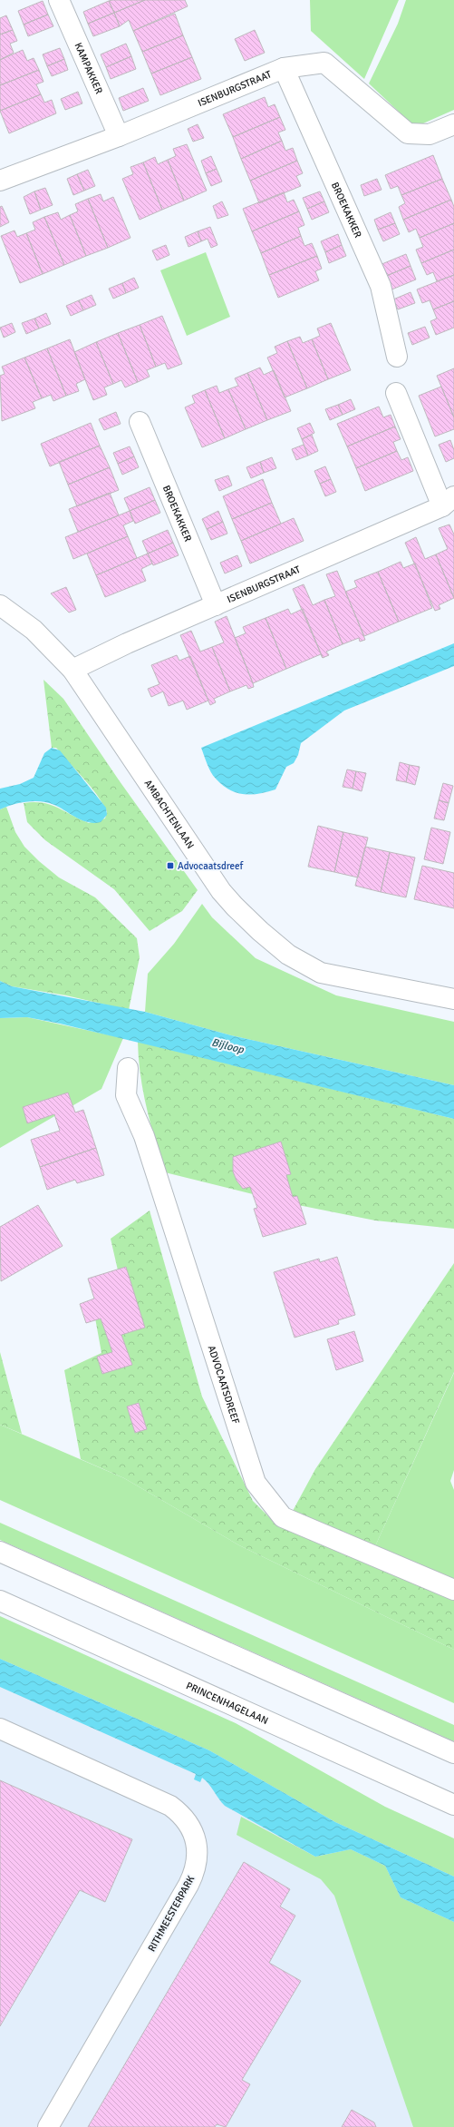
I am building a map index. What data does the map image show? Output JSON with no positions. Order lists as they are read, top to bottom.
{
  "streets": {
    "street": [
      "KAMPAKKER",
      "ISENBURGSTRAAT",
      "BROEKAKKER",
      "AMBACHTENLAAN",
      "ADVOCAATSDREEF",
      "PRINCENHAGELAAN",
      "RITHMEESTERPARK"
    ]
  },
  "crossings": [
    ["KAMPAKKER", "ISENBURGSTRAAT"],
    ["ISENBURGSTRAAT", "BROEKAKKER"],
    ["ISENBURGSTRAAT", "AMBACHTENLAAN"]
  ],
  "water": ["Bijloop"],
  "places": {
    "transit": ["Advocaatsdreef"]
  }
}
